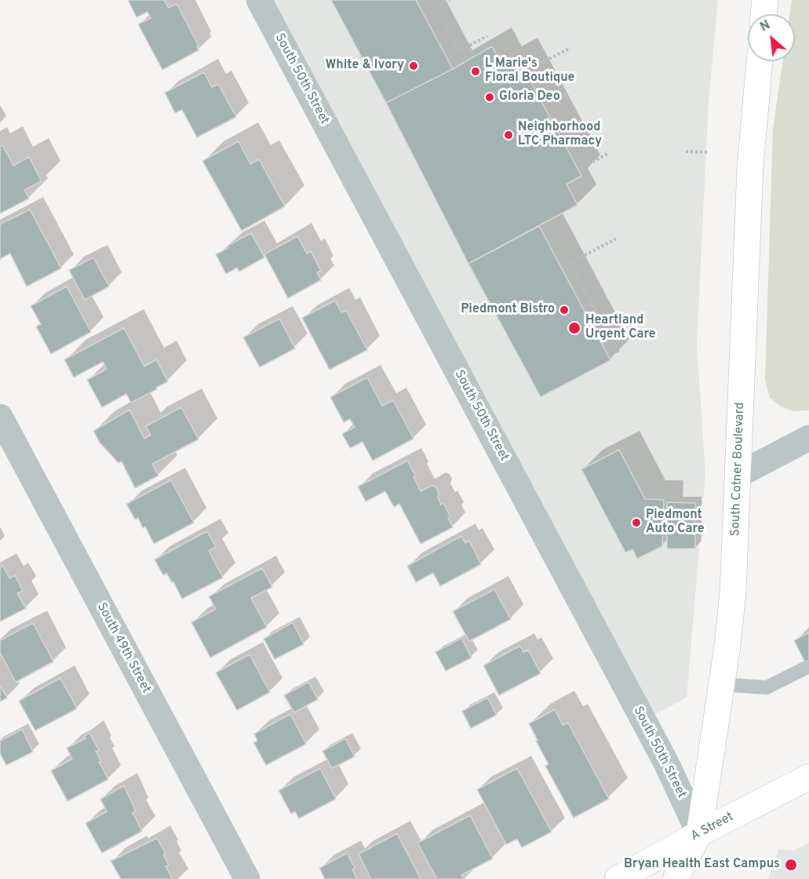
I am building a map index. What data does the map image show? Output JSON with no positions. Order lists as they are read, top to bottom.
{
  "streets": {
    "main road": ["South Cotner Boulevard", "A Street"],
    "street": ["South 50th Street", "South 49th Street"]
  },
  "crossings": [
    ["South 50th Street", "South Cotner Boulevard"],
    ["South 50th Street", "A Street"],
    ["South Cotner Boulevard", "A Street"]
  ],
  "places": [
    "White & Ivory",
    "L Marie's Floral Boutique",
    "Gloria Deo",
    "Neighborhood LTC Pharmacy",
    "Piedmont Bistro",
    "Heartland Urgent Care",
    "Piedmont Auto Care",
    "Bryan Health East Campus"
  ],
  "north": "top left"
}
